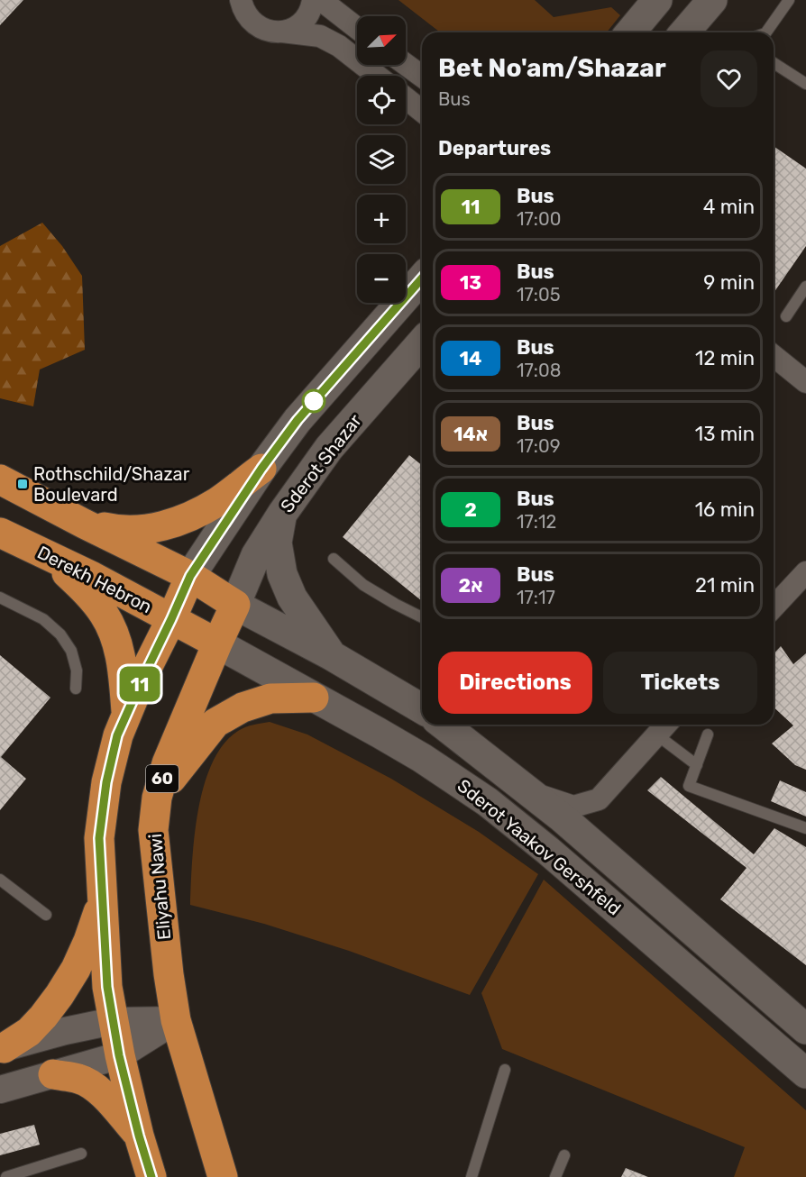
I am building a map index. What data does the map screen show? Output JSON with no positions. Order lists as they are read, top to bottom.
{
  "streets": {
    "highway": ["Derekh Hebron", "60", "Eliyahu Nawi"],
    "main road": ["Sderot Shazar", "Sderot Yaakov Gershfeld"]
  },
  "crossings": [
    ["Sderot Shazar", "Eliyahu Nawi"],
    ["Derekh Hebron", "Sderot Yaakov Gershfeld"],
    ["Derekh Hebron", "Eliyahu Nawi"],
    ["Sderot Yaakov Gershfeld", "Eliyahu Nawi"]
  ],
  "places": {
    "transit": ["Rothschild/Shazar Boulevard"]
  },
  "lines": ["bus line 11"],
  "north": "top right",
  "page": {
    "on_map": "11",
    "map_buttons": ["+", "−"],
    "heading": [
      ["Bet No'am/Shazar", "Bus"],
      "Departures"
    ],
    "list": [
      {
        "mark": "11",
        "name": "Bus",
        "note": "17:00",
        "value": "4 min"
      },
      {
        "mark": "13",
        "name": "Bus",
        "note": "17:05",
        "value": "9 min"
      },
      {
        "mark": "14",
        "name": "Bus",
        "note": "17:08",
        "value": "12 min"
      },
      {
        "mark": "14א",
        "name": "Bus",
        "note": "17:09",
        "value": "13 min"
      },
      {
        "mark": "2",
        "name": "Bus",
        "note": "17:12",
        "value": "16 min"
      },
      {
        "mark": "2א",
        "name": "Bus",
        "note": "17:17",
        "value": "21 min"
      }
    ],
    "buttons": ["Directions", "Tickets"]
  }
}
